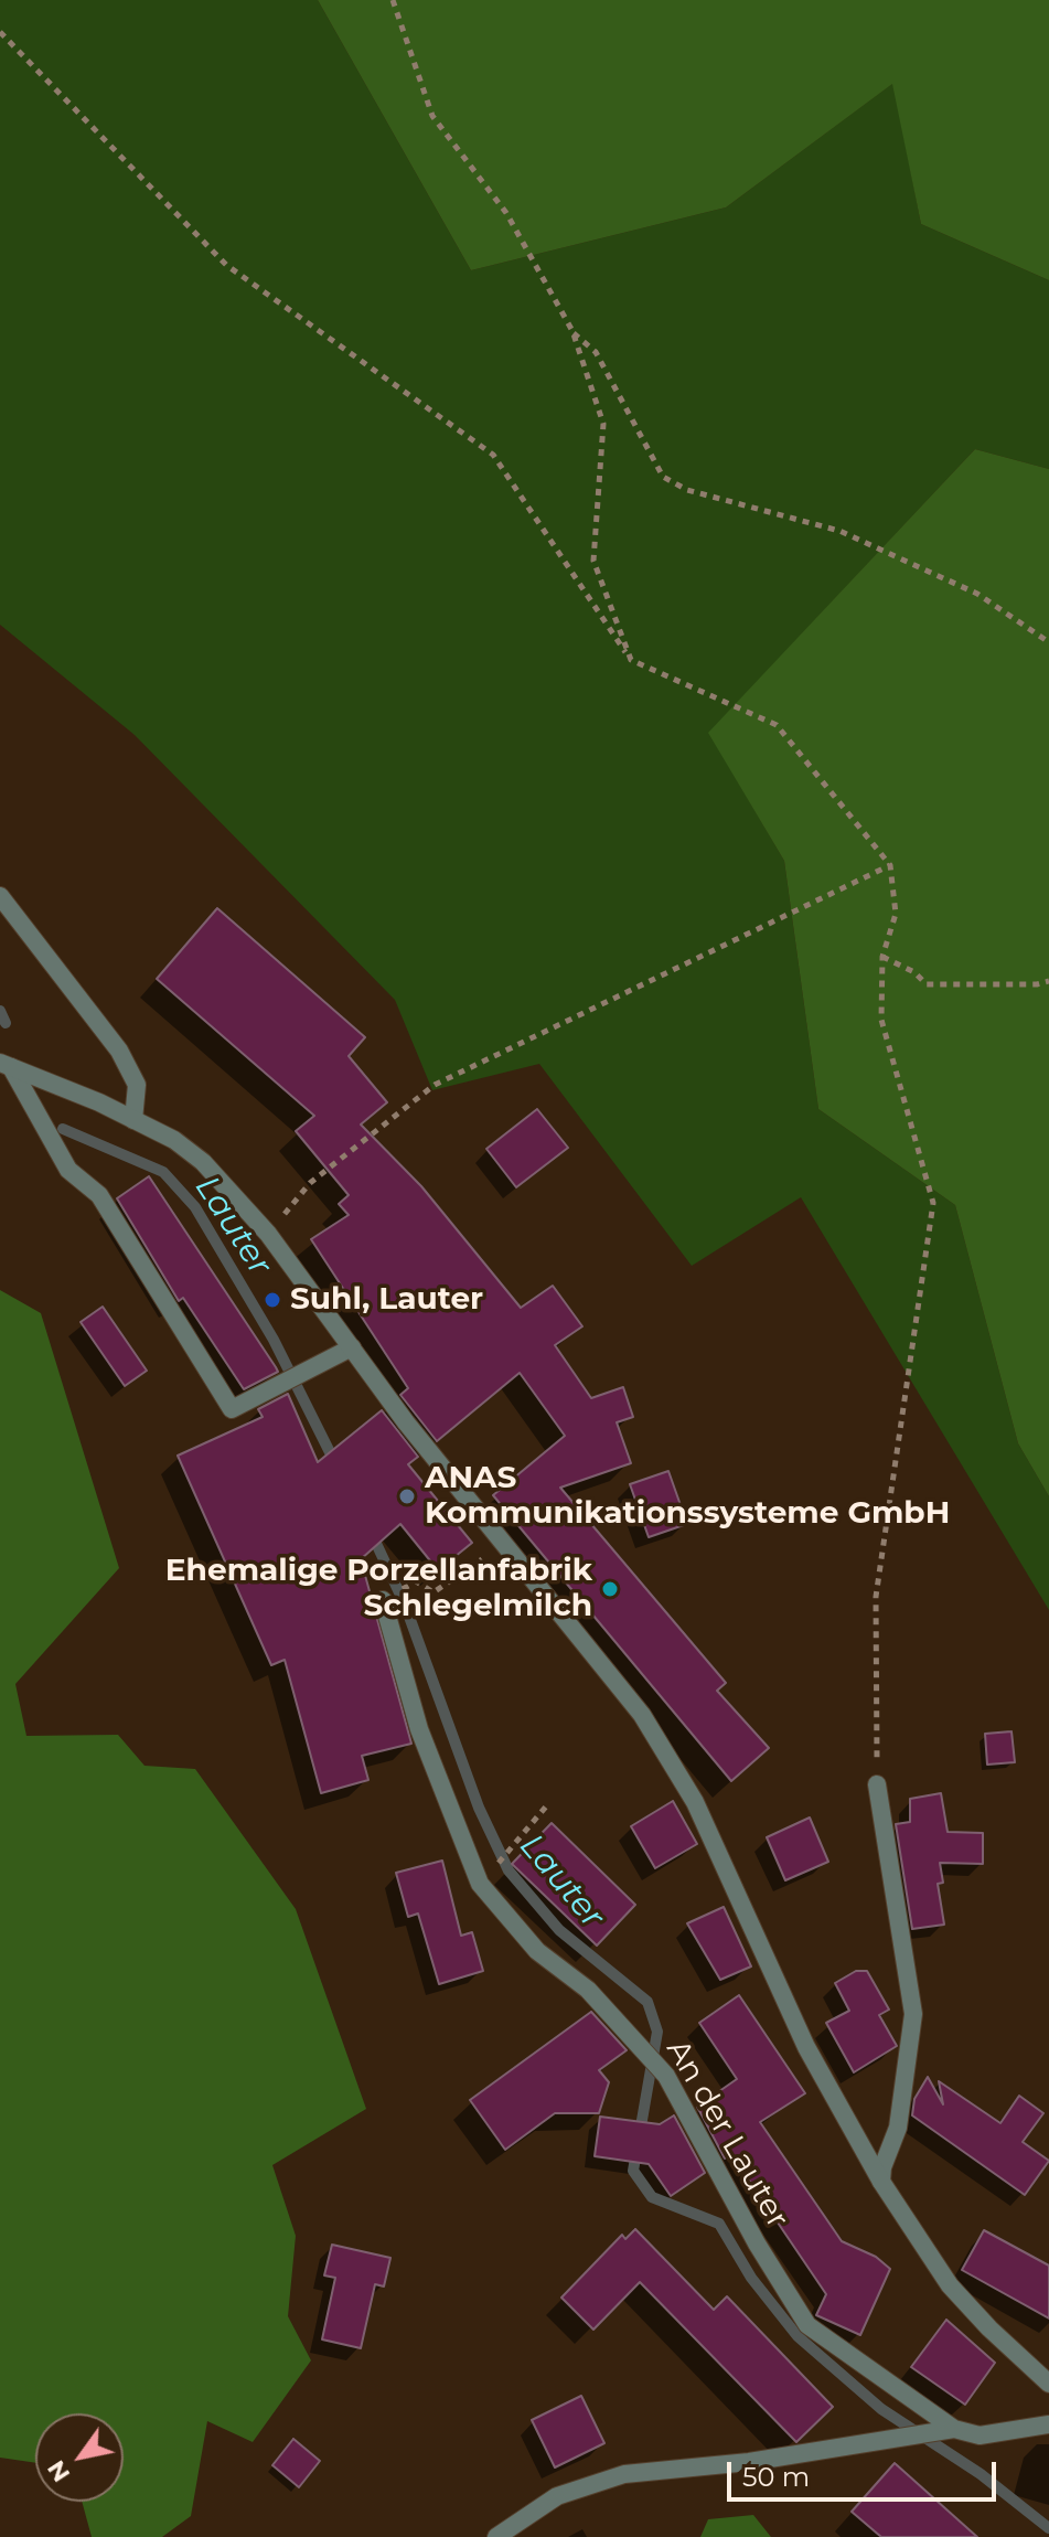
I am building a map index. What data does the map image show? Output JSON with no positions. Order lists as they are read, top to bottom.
{
  "streets": {
    "street": ["An der Lauter"]
  },
  "water": ["Lauter"],
  "places": ["Suhl, Lauter", "ANAS Kommunikationssysteme GmbH", "Ehemalige Porzellanfabrik Schlegelmilch"],
  "scale_bar": "50 m",
  "north": "bottom left"
}
